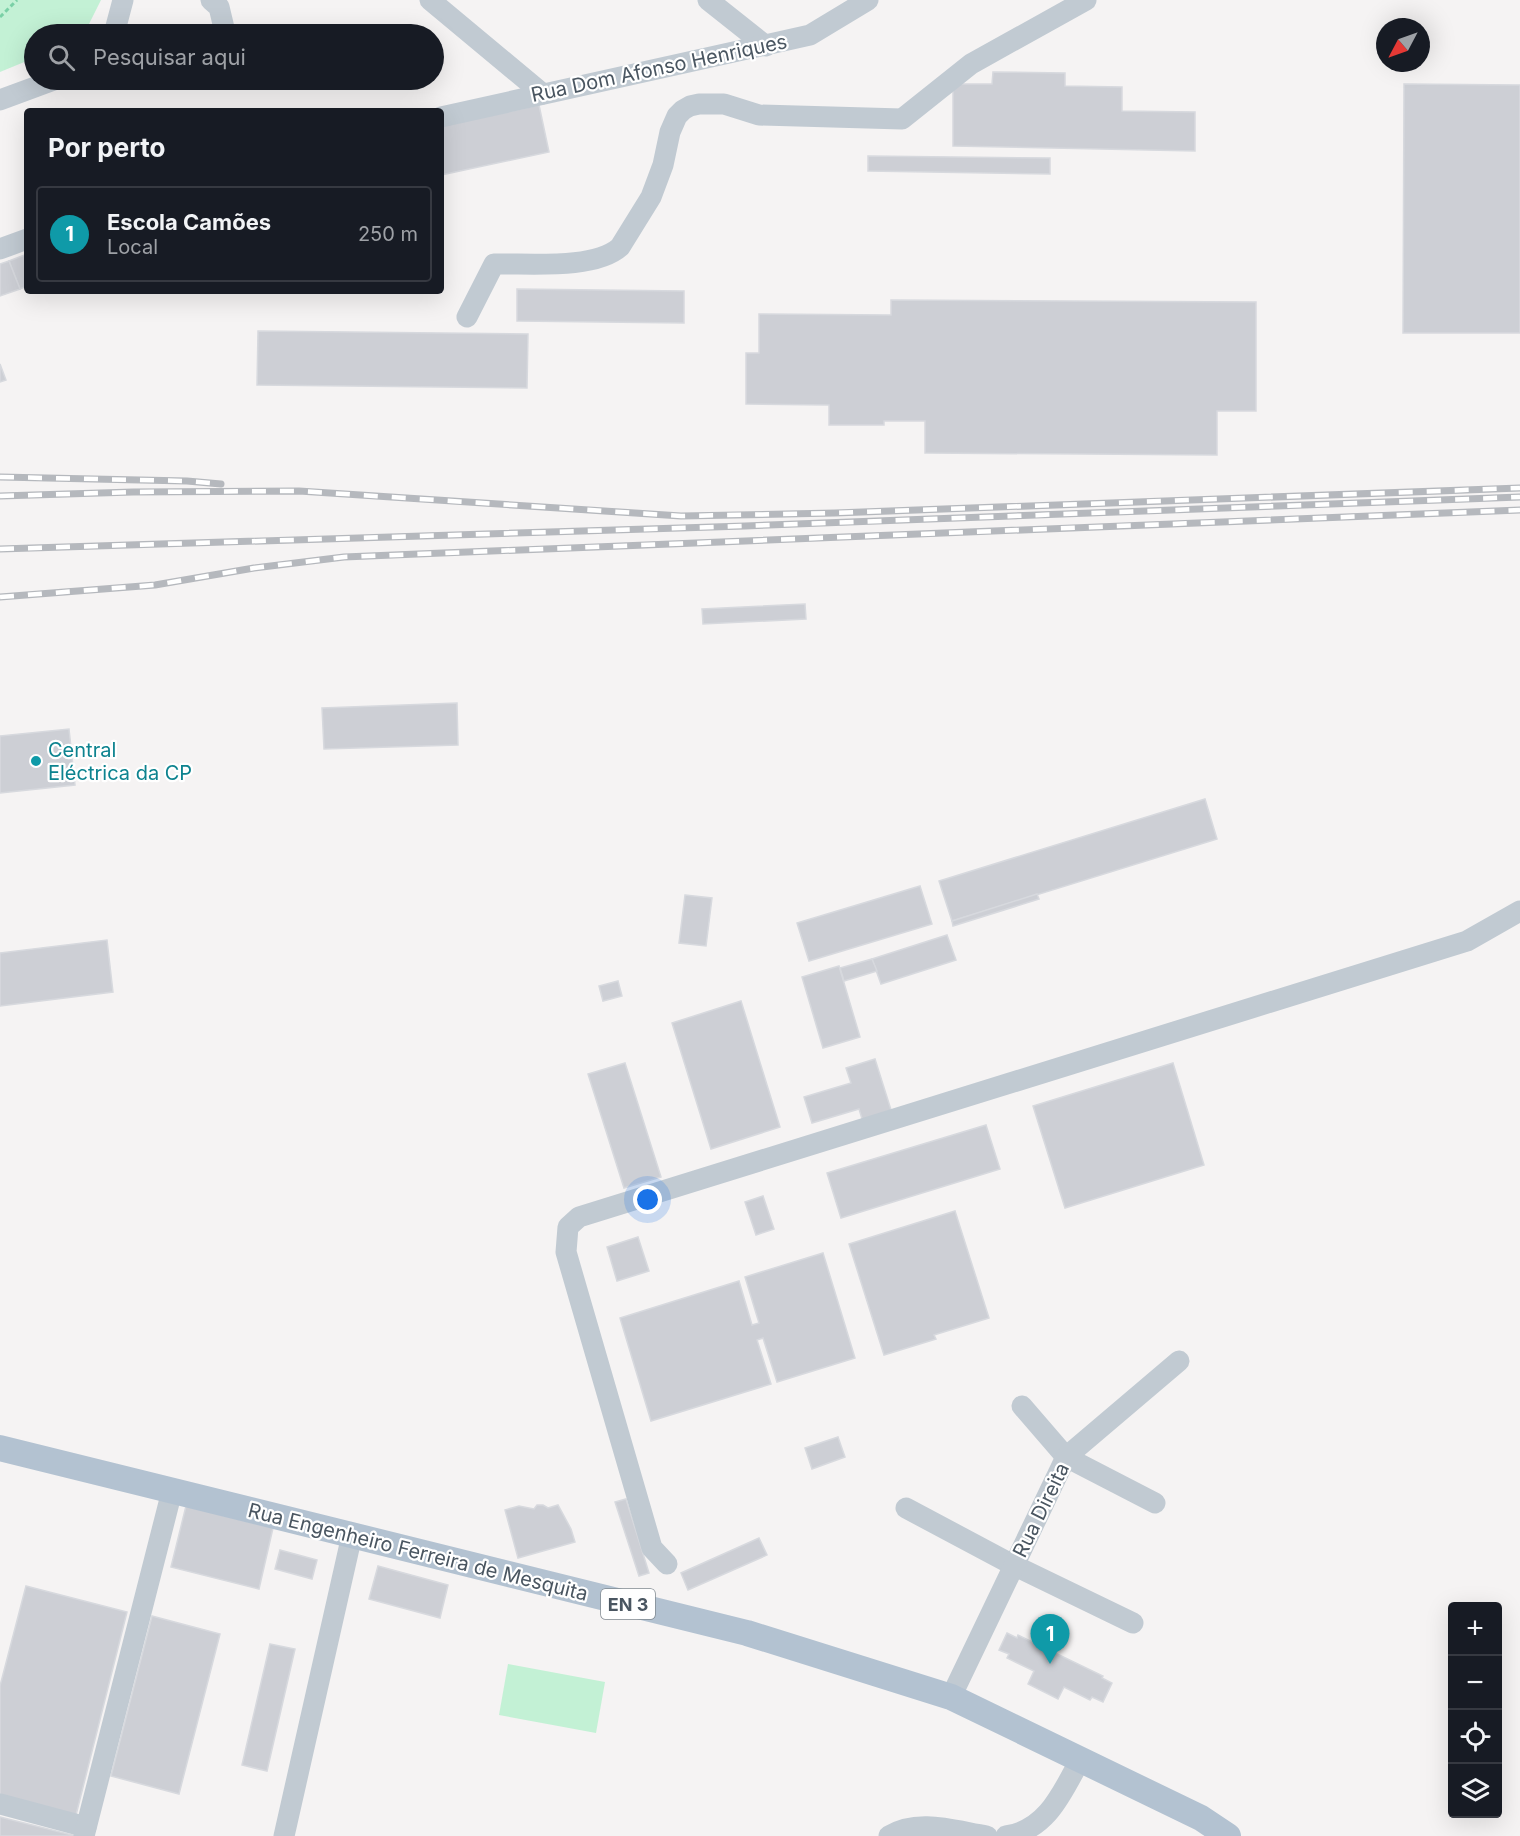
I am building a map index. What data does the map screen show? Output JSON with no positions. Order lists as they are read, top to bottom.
{
  "streets": {
    "main road": ["Rua Engenheiro Ferreira de Mesquita", "EN 3"],
    "street": ["Rua Dom Afonso Henriques", "Rua Direita"]
  },
  "crossings": [
    ["Rua Direita", "Rua Engenheiro Ferreira de Mesquita"]
  ],
  "places": ["Central Eléctrica da CP"],
  "north": "bottom left",
  "page": {
    "search": "Pesquisar aqui",
    "heading": "Por perto",
    "list": [
      {
        "mark": "1",
        "name": "Escola Camões",
        "note": "Local",
        "value": "250 m"
      }
    ],
    "map_buttons": ["+", "−"],
    "pins": "1"
  }
}
